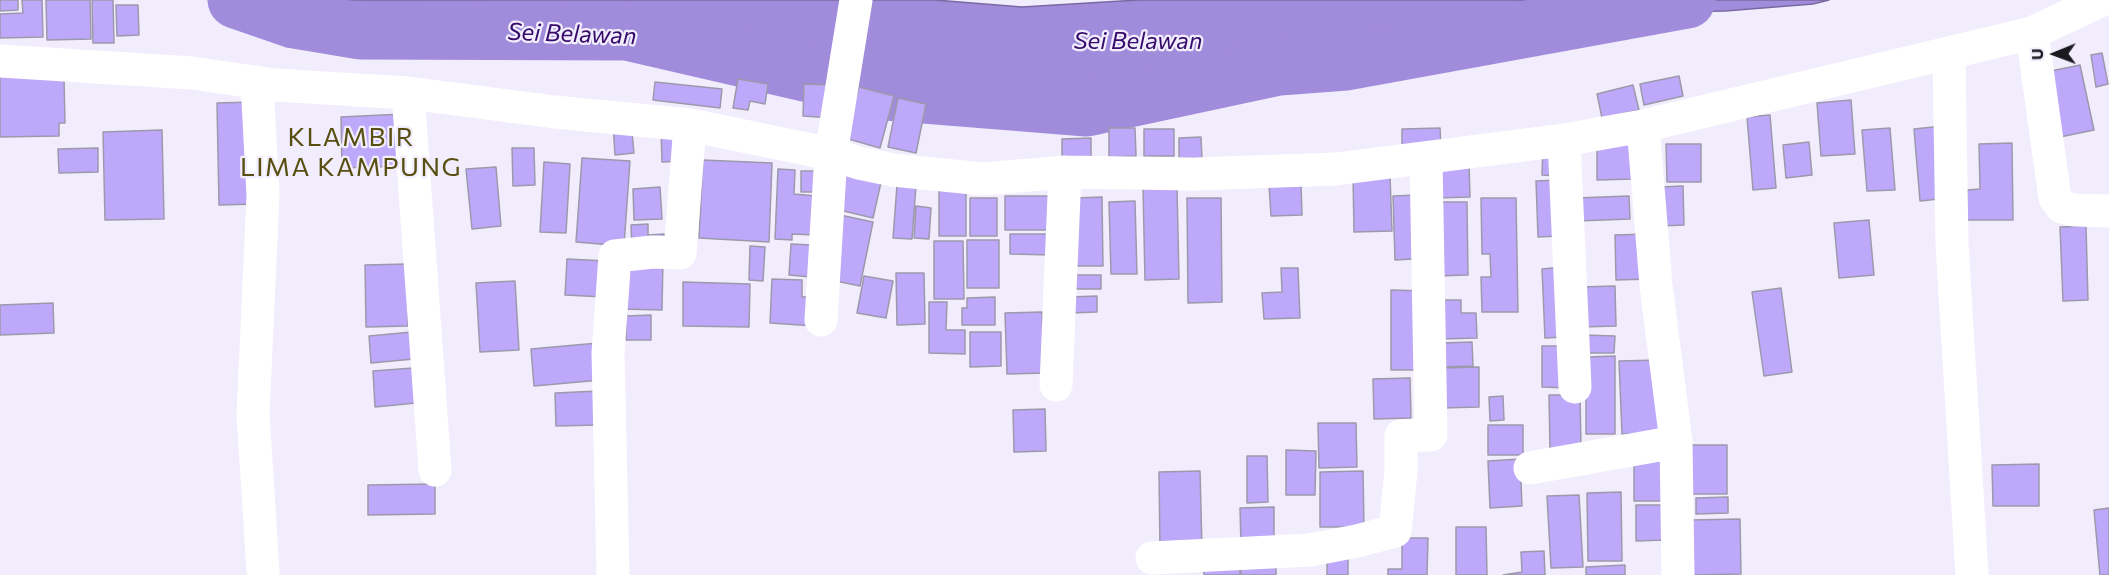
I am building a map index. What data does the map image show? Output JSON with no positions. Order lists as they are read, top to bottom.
{
  "districts": ["KLAMBIR LIMA KAMPUNG"],
  "water": ["Sei Belawan"],
  "north": "left"
}
